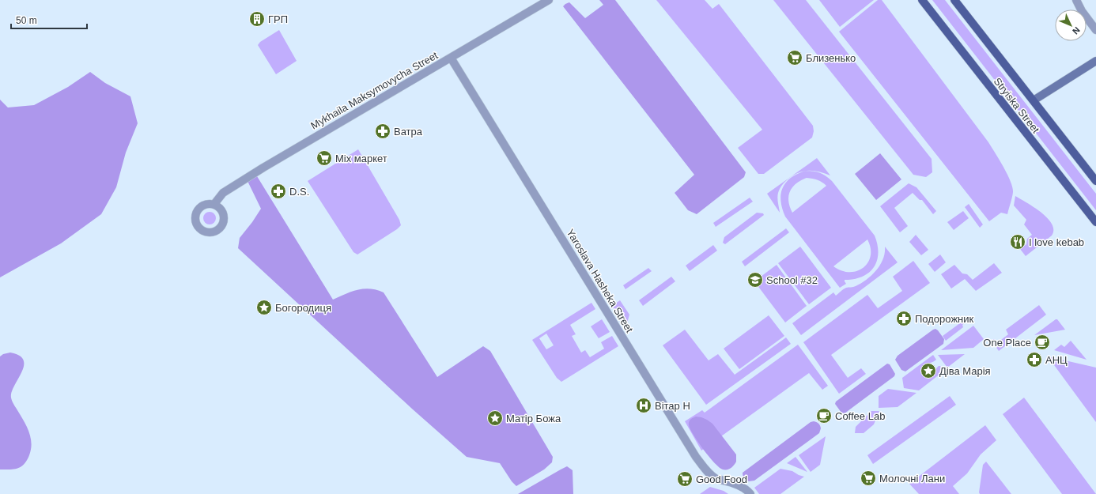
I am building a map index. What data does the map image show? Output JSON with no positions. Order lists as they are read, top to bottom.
{
  "streets": {
    "main road": ["Stryiska Street"],
    "street": ["Mykhaila Maksymovycha Street", "Yaroslava Hasheka Street"]
  },
  "crossings": [
    ["Mykhaila Maksymovycha Street", "Yaroslava Hasheka Street"]
  ],
  "places": {
    "building": ["ГРП"],
    "supermarket": [
      "Близенько",
      "Mix маркет",
      "Молочні Лани",
      "Good Food"
    ],
    "pharmacy": [
      "Ватра",
      "D.S.",
      "Подорожник",
      "АНЦ"
    ],
    "restaurant": ["I love kebab"],
    "school or university": ["School #32"],
    "place": ["Богородиця", "Діва Марія", "Матір Божа"],
    "cafe": ["One Place", "Coffee Lab"],
    "hospital": ["Вітар Н"]
  },
  "scale_bar": "50 m",
  "north": "bottom right"
}
